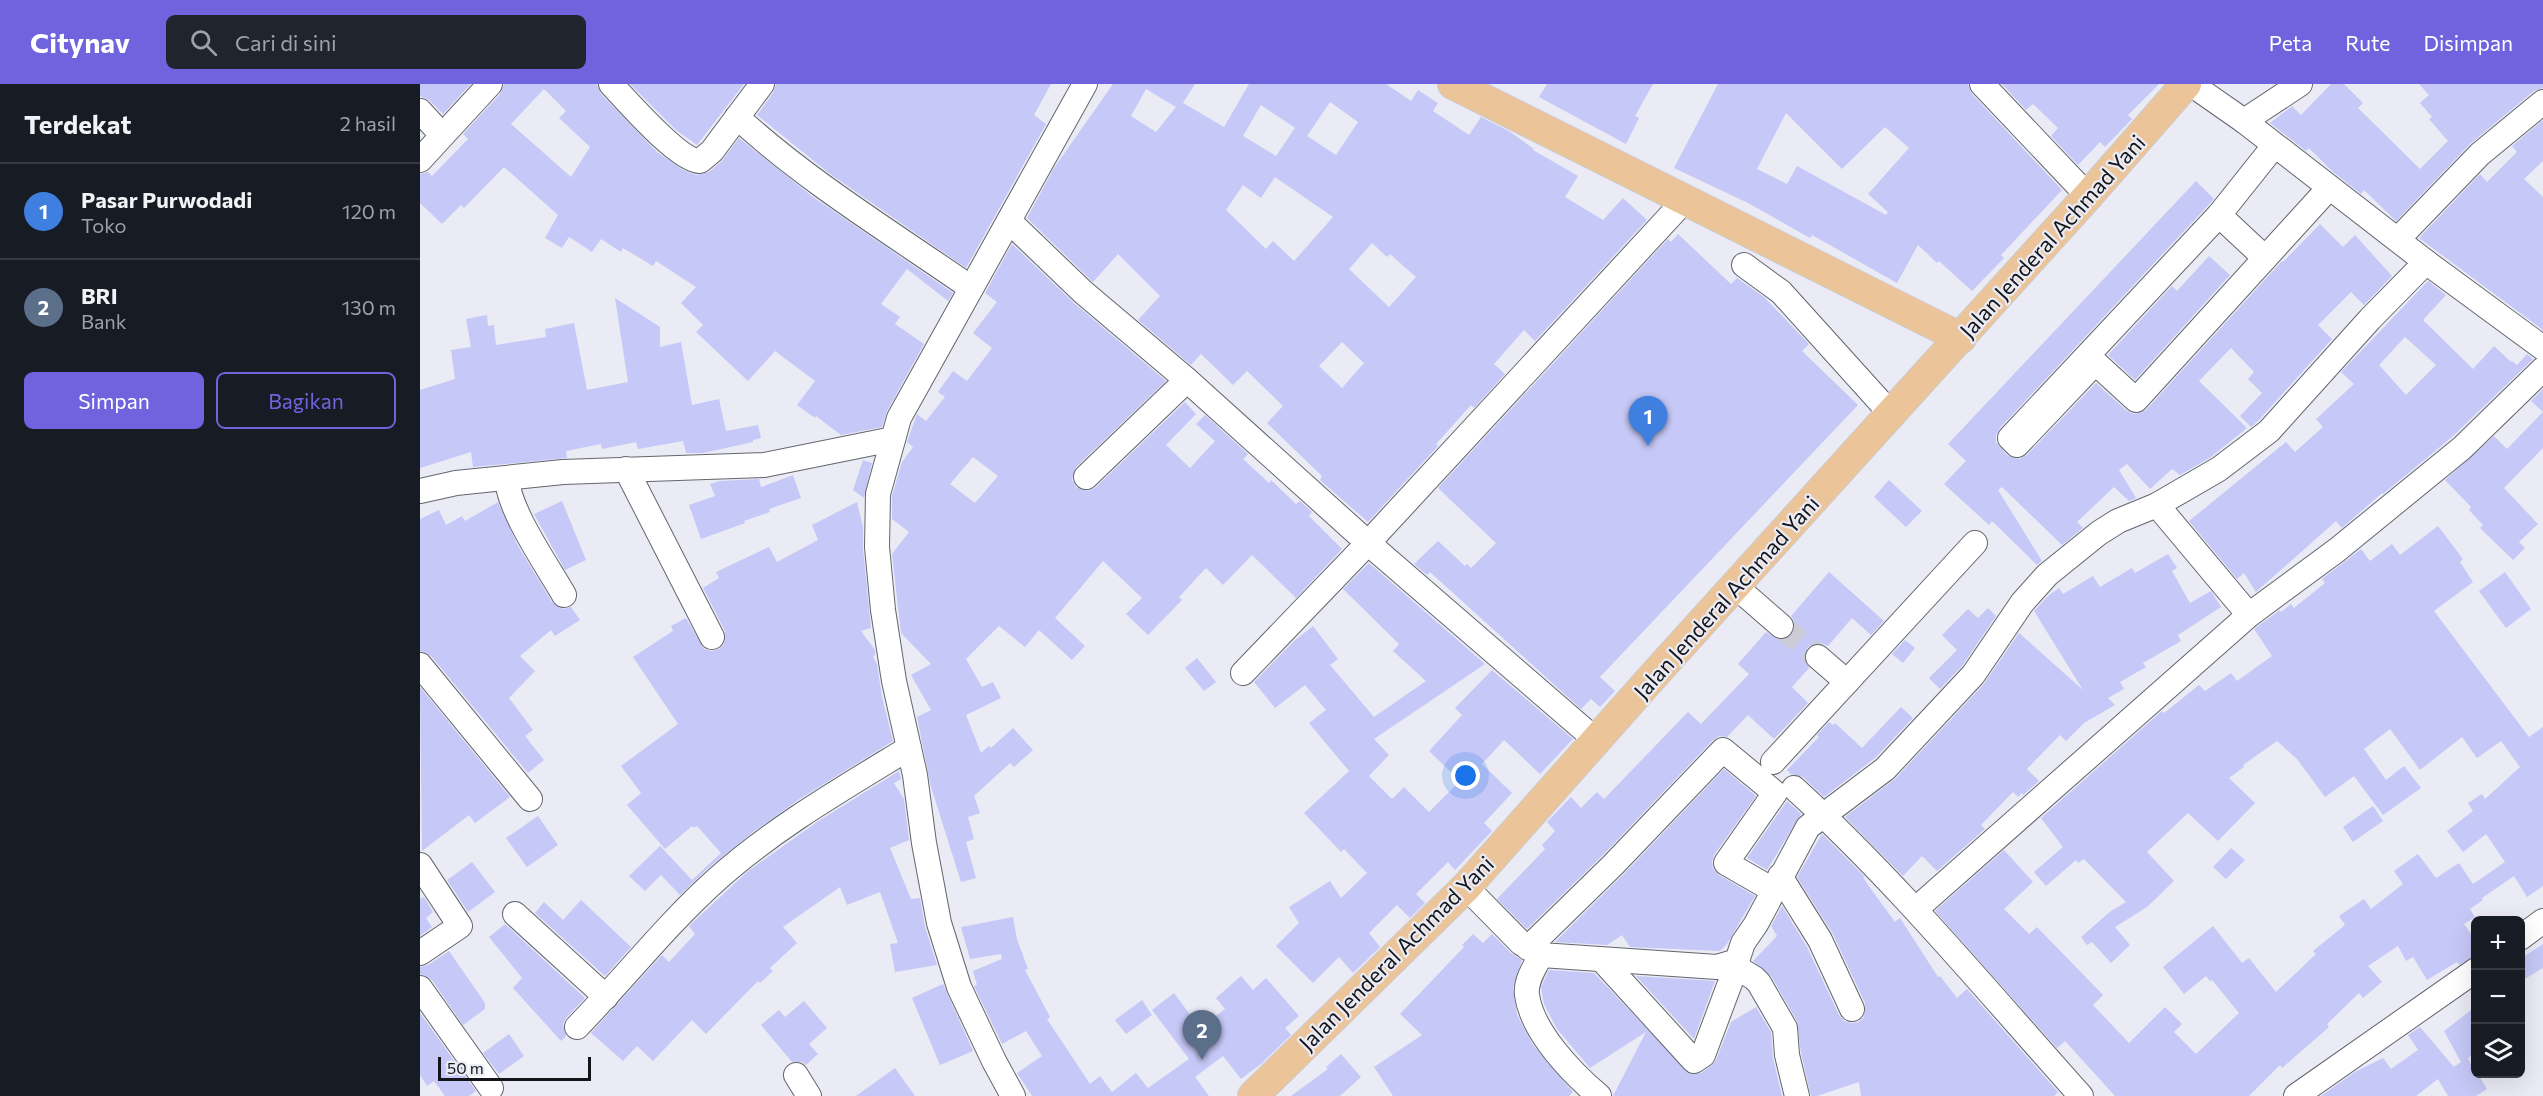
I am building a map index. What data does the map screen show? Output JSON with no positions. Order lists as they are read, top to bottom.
{
  "streets": {
    "main road": ["Jalan Jenderal Achmad Yani"]
  },
  "scale_bar": "50 m",
  "page": {
    "header": "Citynav",
    "search": "Cari di sini",
    "nav": ["Peta", "Rute", "Disimpan"],
    "heading": ["Terdekat", "2 hasil"],
    "list": [
      {
        "mark": "1",
        "name": "Pasar Purwodadi",
        "note": "Toko",
        "value": "120 m"
      },
      {
        "mark": "2",
        "name": "BRI",
        "note": "Bank",
        "value": "130 m"
      }
    ],
    "buttons": ["Simpan", "Bagikan"],
    "pins": ["1", "2"],
    "map_buttons": ["+", "−"],
    "scale": "50 m"
  }
}
